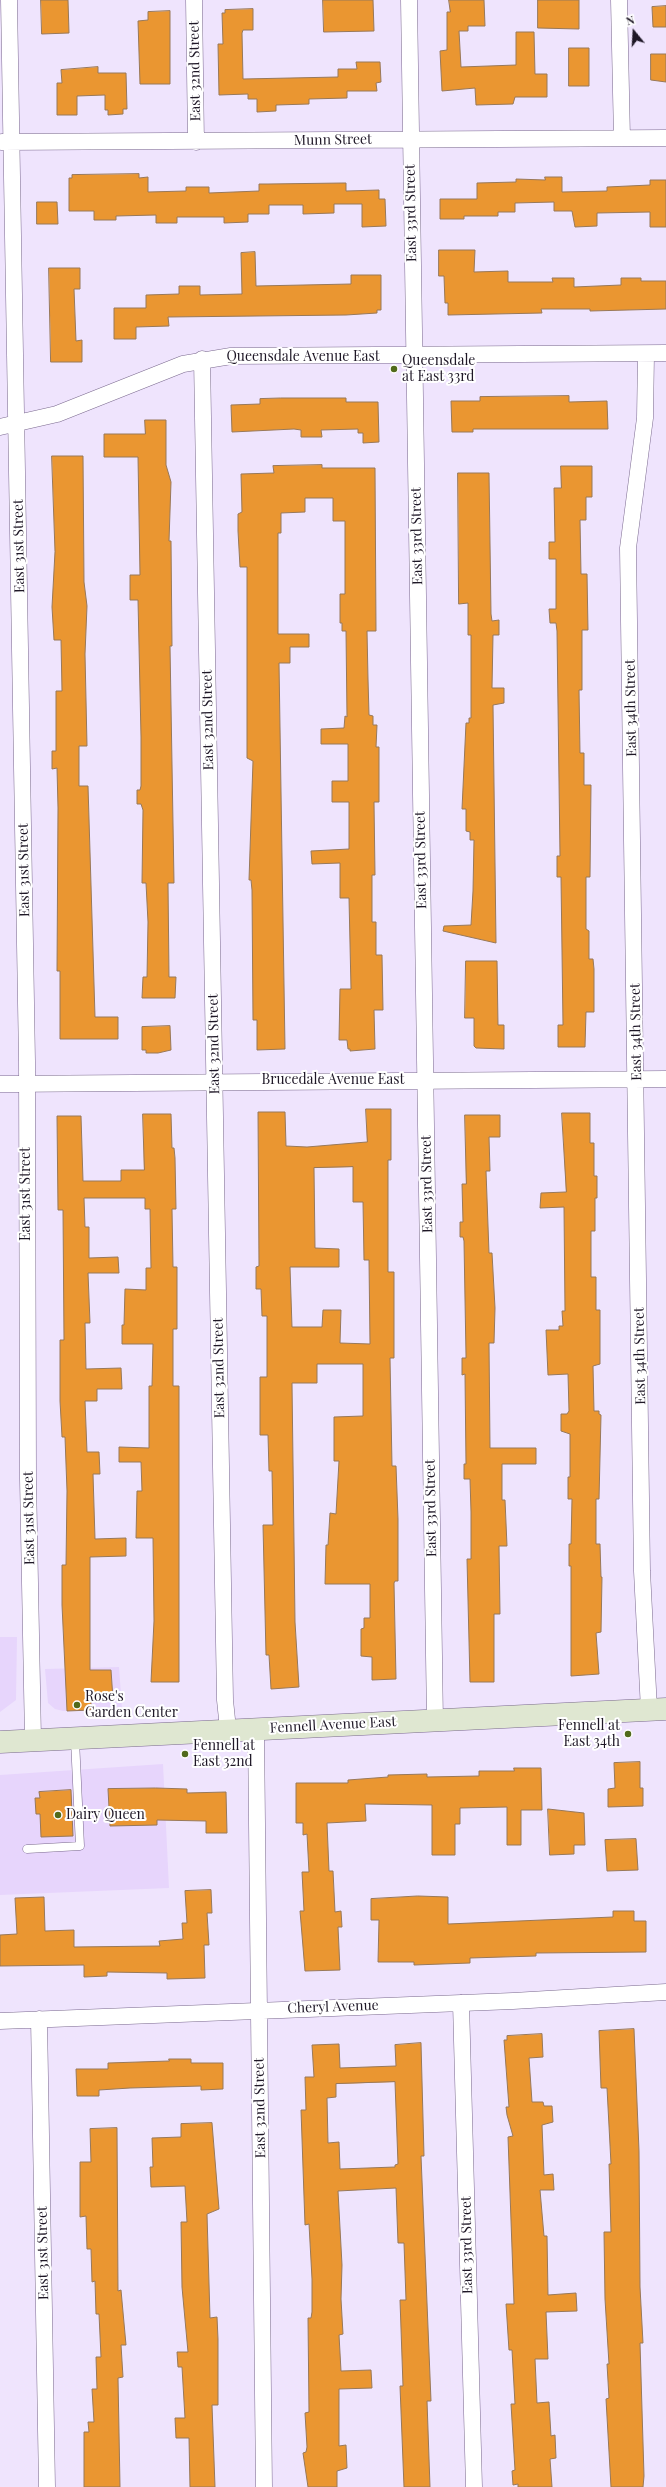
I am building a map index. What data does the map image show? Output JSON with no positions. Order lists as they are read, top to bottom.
{
  "streets": {
    "main road": ["Fennell Avenue East"],
    "street": [
      "East 32nd Street",
      "Munn Street",
      "East 33rd Street",
      "Queensdale Avenue East",
      "East 31st Street",
      "East 34th Street",
      "Brucedale Avenue East",
      "Cheryl Avenue"
    ]
  },
  "crossings": [
    ["East 32nd Street", "Munn Street"],
    ["East 32nd Street", "Queensdale Avenue East"],
    ["East 32nd Street", "Brucedale Avenue East"],
    ["East 32nd Street", "Fennell Avenue East"],
    ["East 32nd Street", "Cheryl Avenue"],
    ["Munn Street", "East 33rd Street"],
    ["Munn Street", "East 31st Street"],
    ["East 33rd Street", "Queensdale Avenue East"],
    ["East 33rd Street", "Brucedale Avenue East"],
    ["East 33rd Street", "Fennell Avenue East"],
    ["East 33rd Street", "Cheryl Avenue"],
    ["Queensdale Avenue East", "East 31st Street"],
    ["Queensdale Avenue East", "East 34th Street"],
    ["East 31st Street", "Brucedale Avenue East"],
    ["East 31st Street", "Fennell Avenue East"],
    ["East 31st Street", "Cheryl Avenue"],
    ["East 34th Street", "Brucedale Avenue East"],
    ["East 34th Street", "Fennell Avenue East"]
  ],
  "places": [
    "Queensdale at East 33rd",
    "Rose's Garden Center",
    "Fennell at East 34th",
    "Fennell at East 32nd",
    "Dairy Queen"
  ],
  "north": "top"
}
